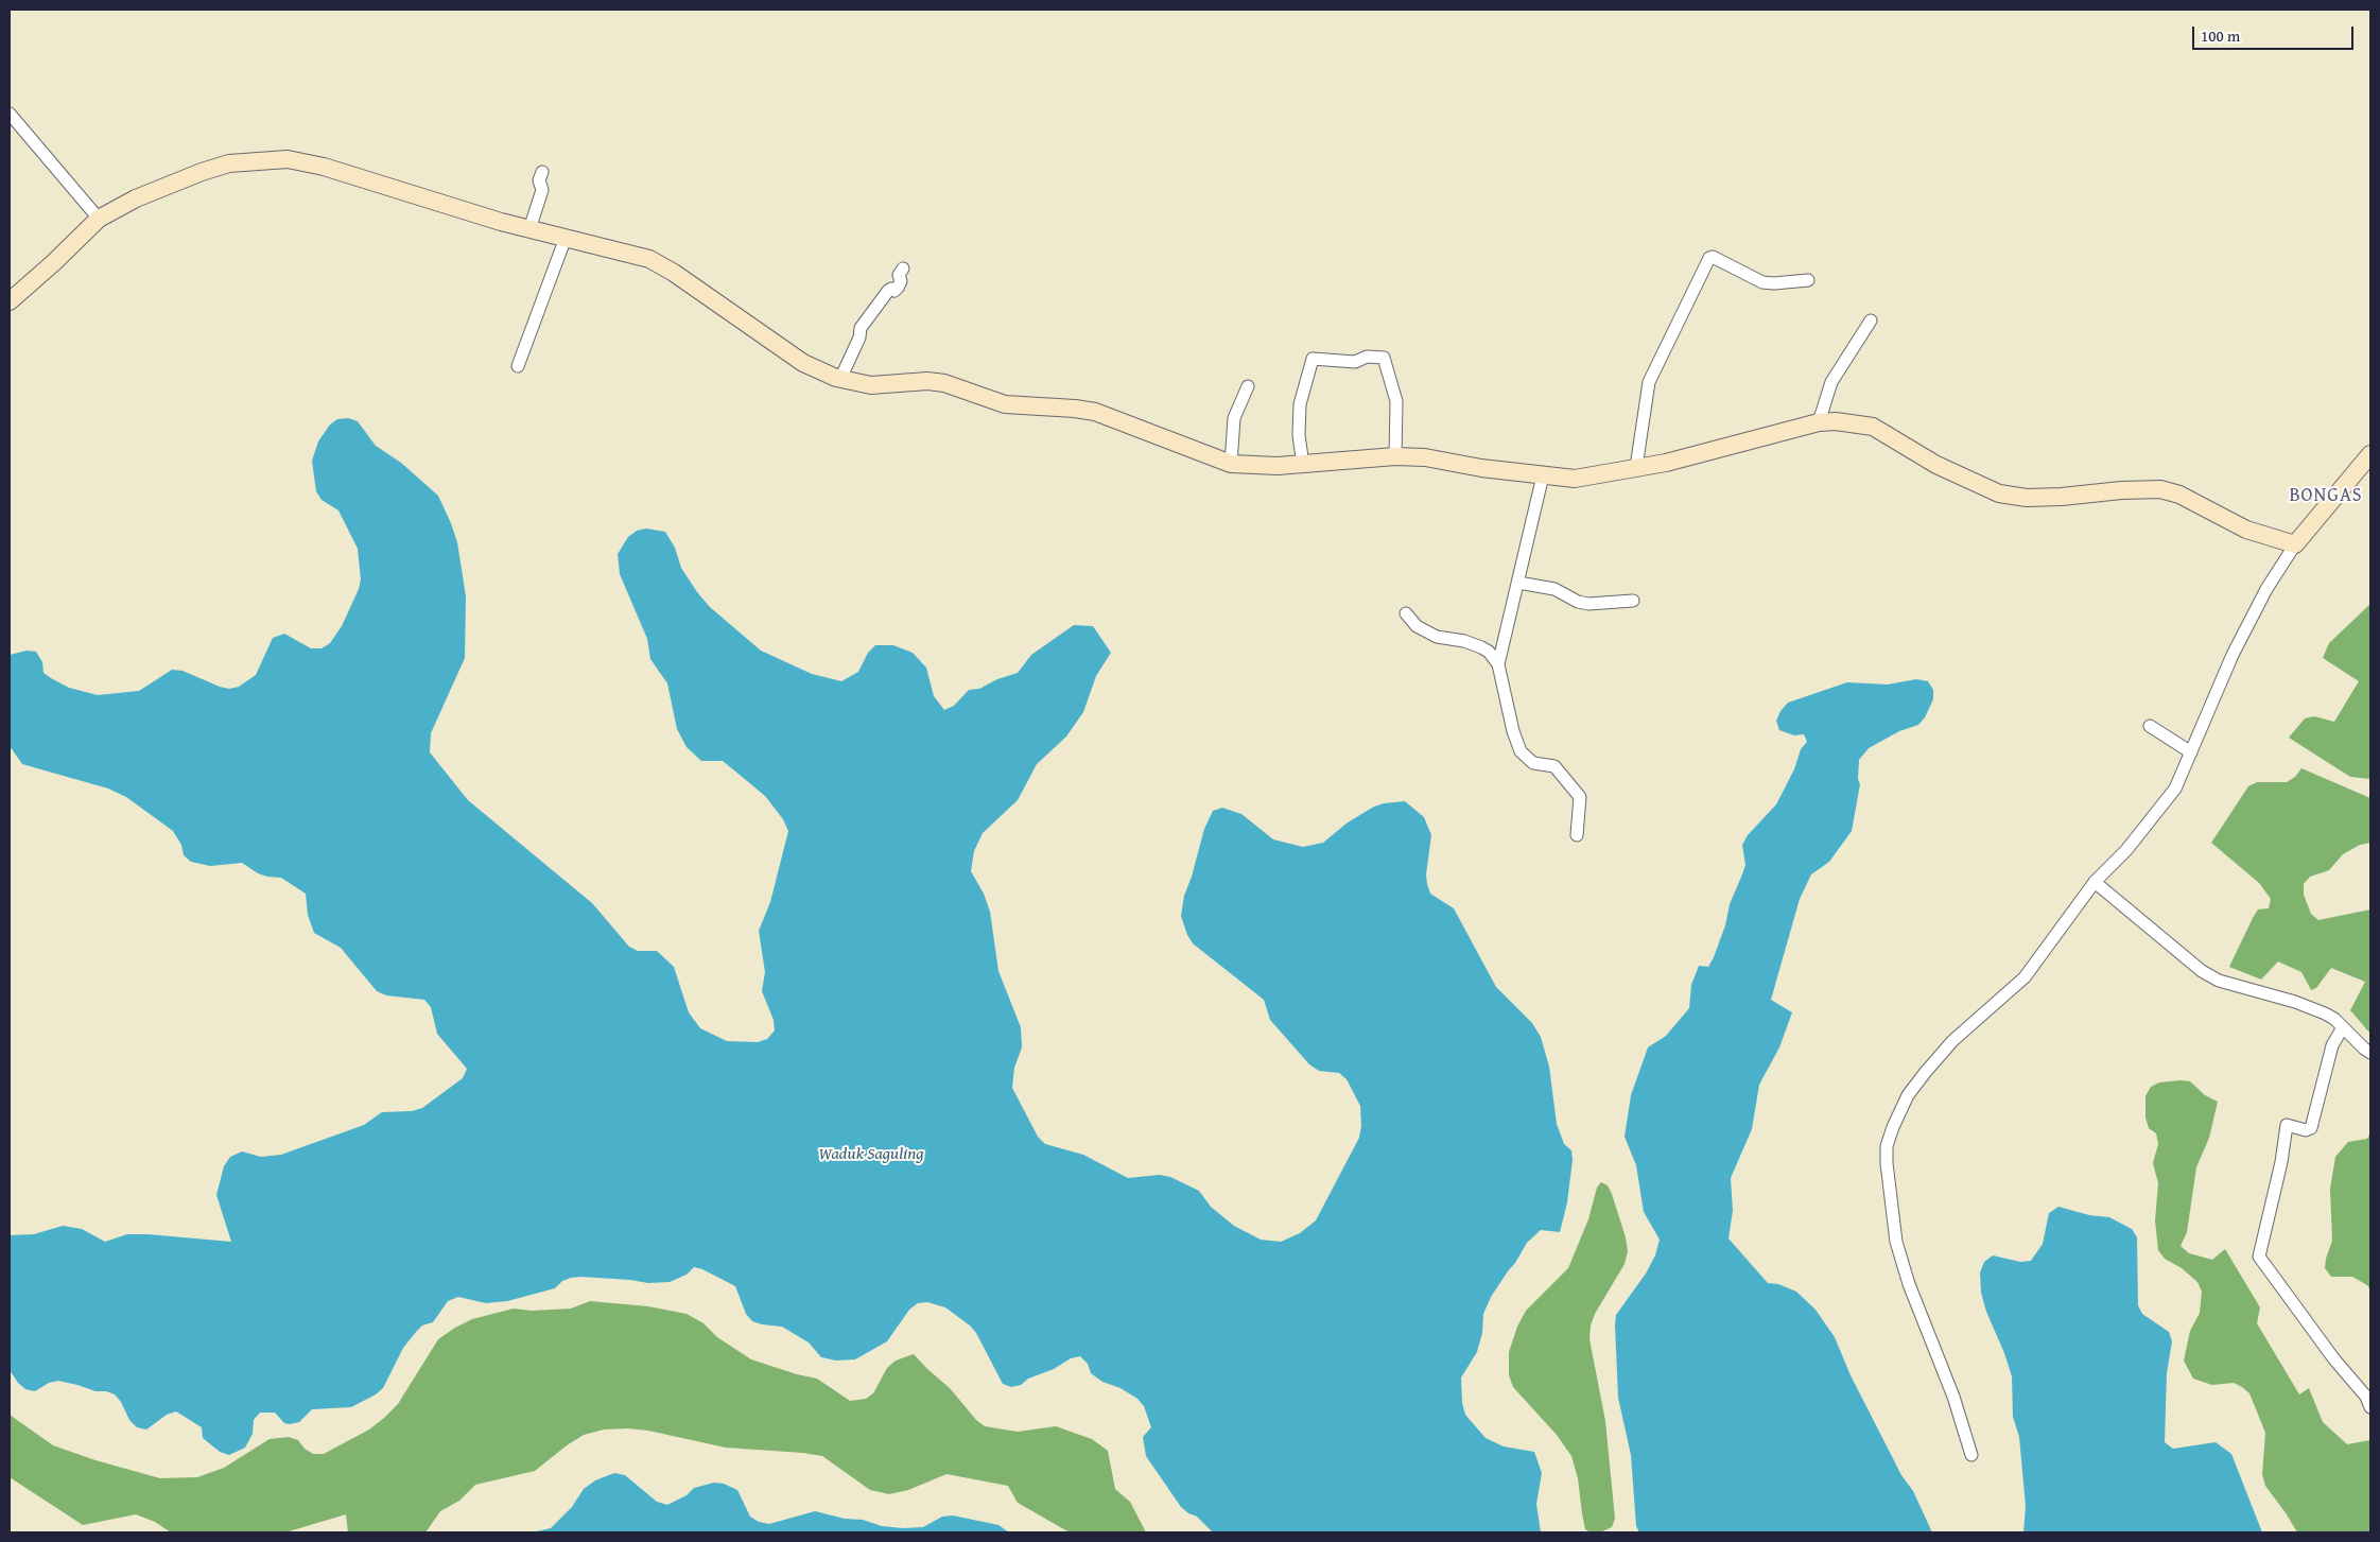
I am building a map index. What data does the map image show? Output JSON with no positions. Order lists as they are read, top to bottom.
{
  "districts": ["BONGAS"],
  "water": ["Waduk Saguling"],
  "scale_bar": "100 m"
}
